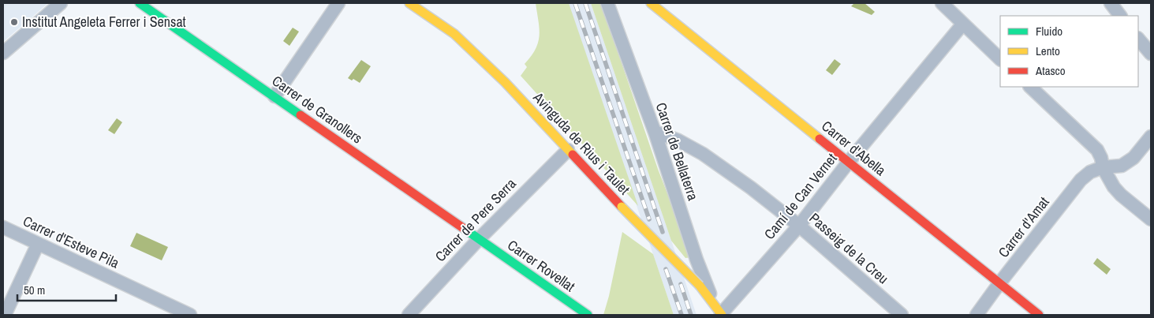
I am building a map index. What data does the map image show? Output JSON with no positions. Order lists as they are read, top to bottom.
{
  "streets": {
    "street": [
      "Carrer de Granollers",
      "Avinguda de Rius i Taulet",
      "Carrer d'Abella",
      "Carrer de Bellaterra",
      "Camí de Can Vernet",
      "Carrer de Pere Serra",
      "Carrer d'Amat",
      "Carrer d'Esteve Pila",
      "Passeig de la Creu",
      "Carrer Rovellat"
    ]
  },
  "crossings": [
    ["Carrer de Granollers", "Carrer de Pere Serra"],
    ["Carrer de Granollers", "Carrer Rovellat"],
    ["Avinguda de Rius i Taulet", "Carrer de Bellaterra"],
    ["Avinguda de Rius i Taulet", "Camí de Can Vernet"],
    ["Avinguda de Rius i Taulet", "Carrer de Pere Serra"],
    ["Carrer d'Abella", "Camí de Can Vernet"],
    ["Carrer d'Abella", "Carrer d'Amat"],
    ["Carrer de Bellaterra", "Camí de Can Vernet"],
    ["Carrer de Bellaterra", "Passeig de la Creu"],
    ["Camí de Can Vernet", "Passeig de la Creu"],
    ["Carrer de Pere Serra", "Carrer Rovellat"]
  ],
  "places": ["Institut Angeleta Ferrer i Sensat"],
  "legend": ["Fluido", "Lento", "Atasco"],
  "scale_bar": "50 m"
}
